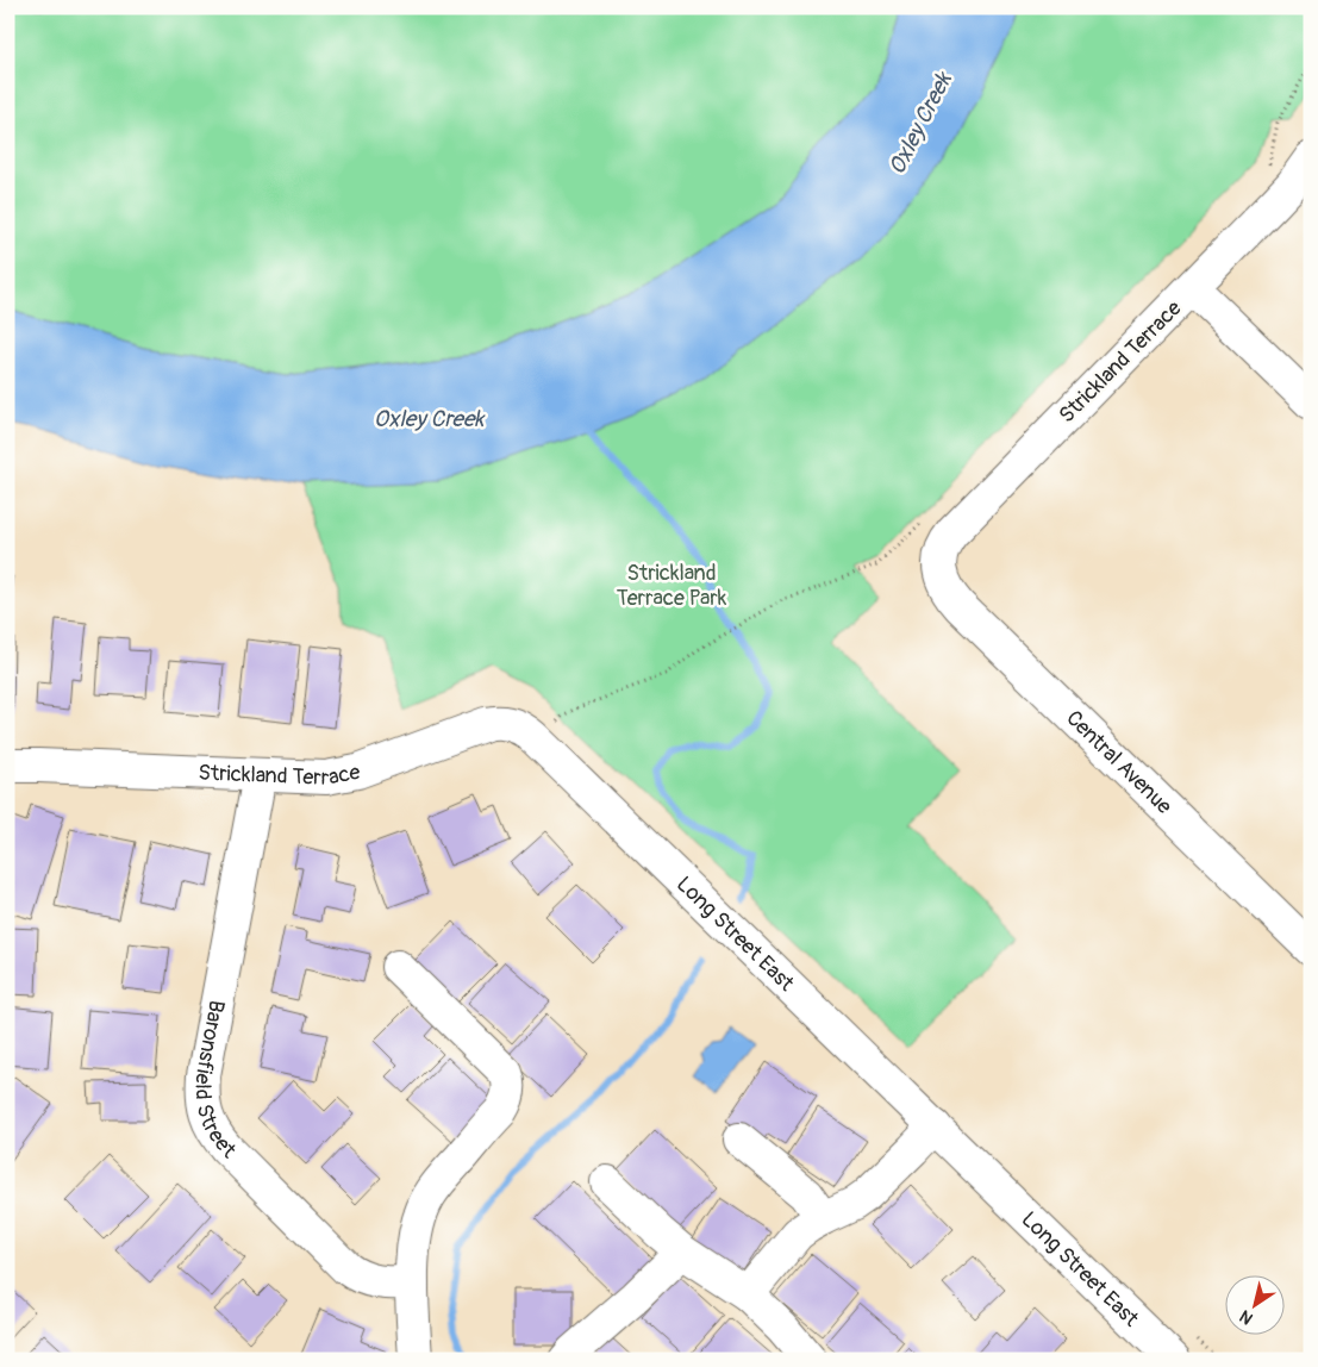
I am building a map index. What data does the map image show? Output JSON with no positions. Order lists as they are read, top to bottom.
{
  "streets": {
    "street": [
      "Strickland Terrace",
      "Central Avenue",
      "Long Street East",
      "Baronsfield Street"
    ]
  },
  "crossings": [
    ["Strickland Terrace", "Central Avenue"],
    ["Strickland Terrace", "Long Street East"],
    ["Strickland Terrace", "Baronsfield Street"]
  ],
  "water": ["Oxley Creek"],
  "parks": ["Strickland Terrace Park"],
  "north": "bottom left"
}
